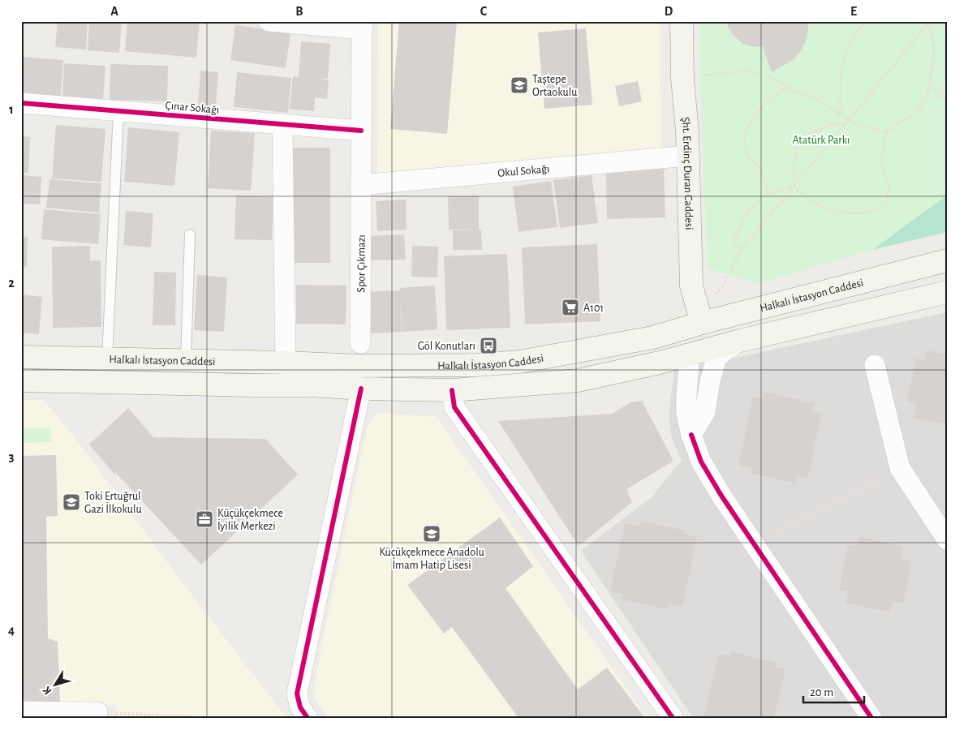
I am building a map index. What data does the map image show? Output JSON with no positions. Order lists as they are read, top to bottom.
{
  "streets": {
    "main road": ["Şht. Erdinç Duran Caddesi", "Halkalı İstasyon Caddesi"],
    "street": ["Çınar Sokağı", "Okul Sokağı", "Spor Çıkmazı"]
  },
  "crossings": [
    ["Çınar Sokağı", "Spor Çıkmazı"],
    ["Okul Sokağı", "Şht. Erdinç Duran Caddesi"],
    ["Okul Sokağı", "Spor Çıkmazı"],
    ["Şht. Erdinç Duran Caddesi", "Halkalı İstasyon Caddesi"]
  ],
  "parks": ["Atatürk Parkı"],
  "places": {
    "school or university": ["Taştepe Ortaokulu", "Toki Ertuğrul Gazi İlkokulu", "Küçükçekmece Anadolu İmam Hatip Lisesi"],
    "supermarket": ["A101"],
    "bus stop": ["Göl Konutları"],
    "office": ["Küçükçekmece İyilik Merkezi"]
  },
  "scale_bar": "20 m",
  "north": "bottom left",
  "grid": {
    "columns": [
      "A",
      "B",
      "C",
      "D",
      "E"
    ],
    "rows": [
      "1",
      "2",
      "3",
      "4"
    ]
  }
}
